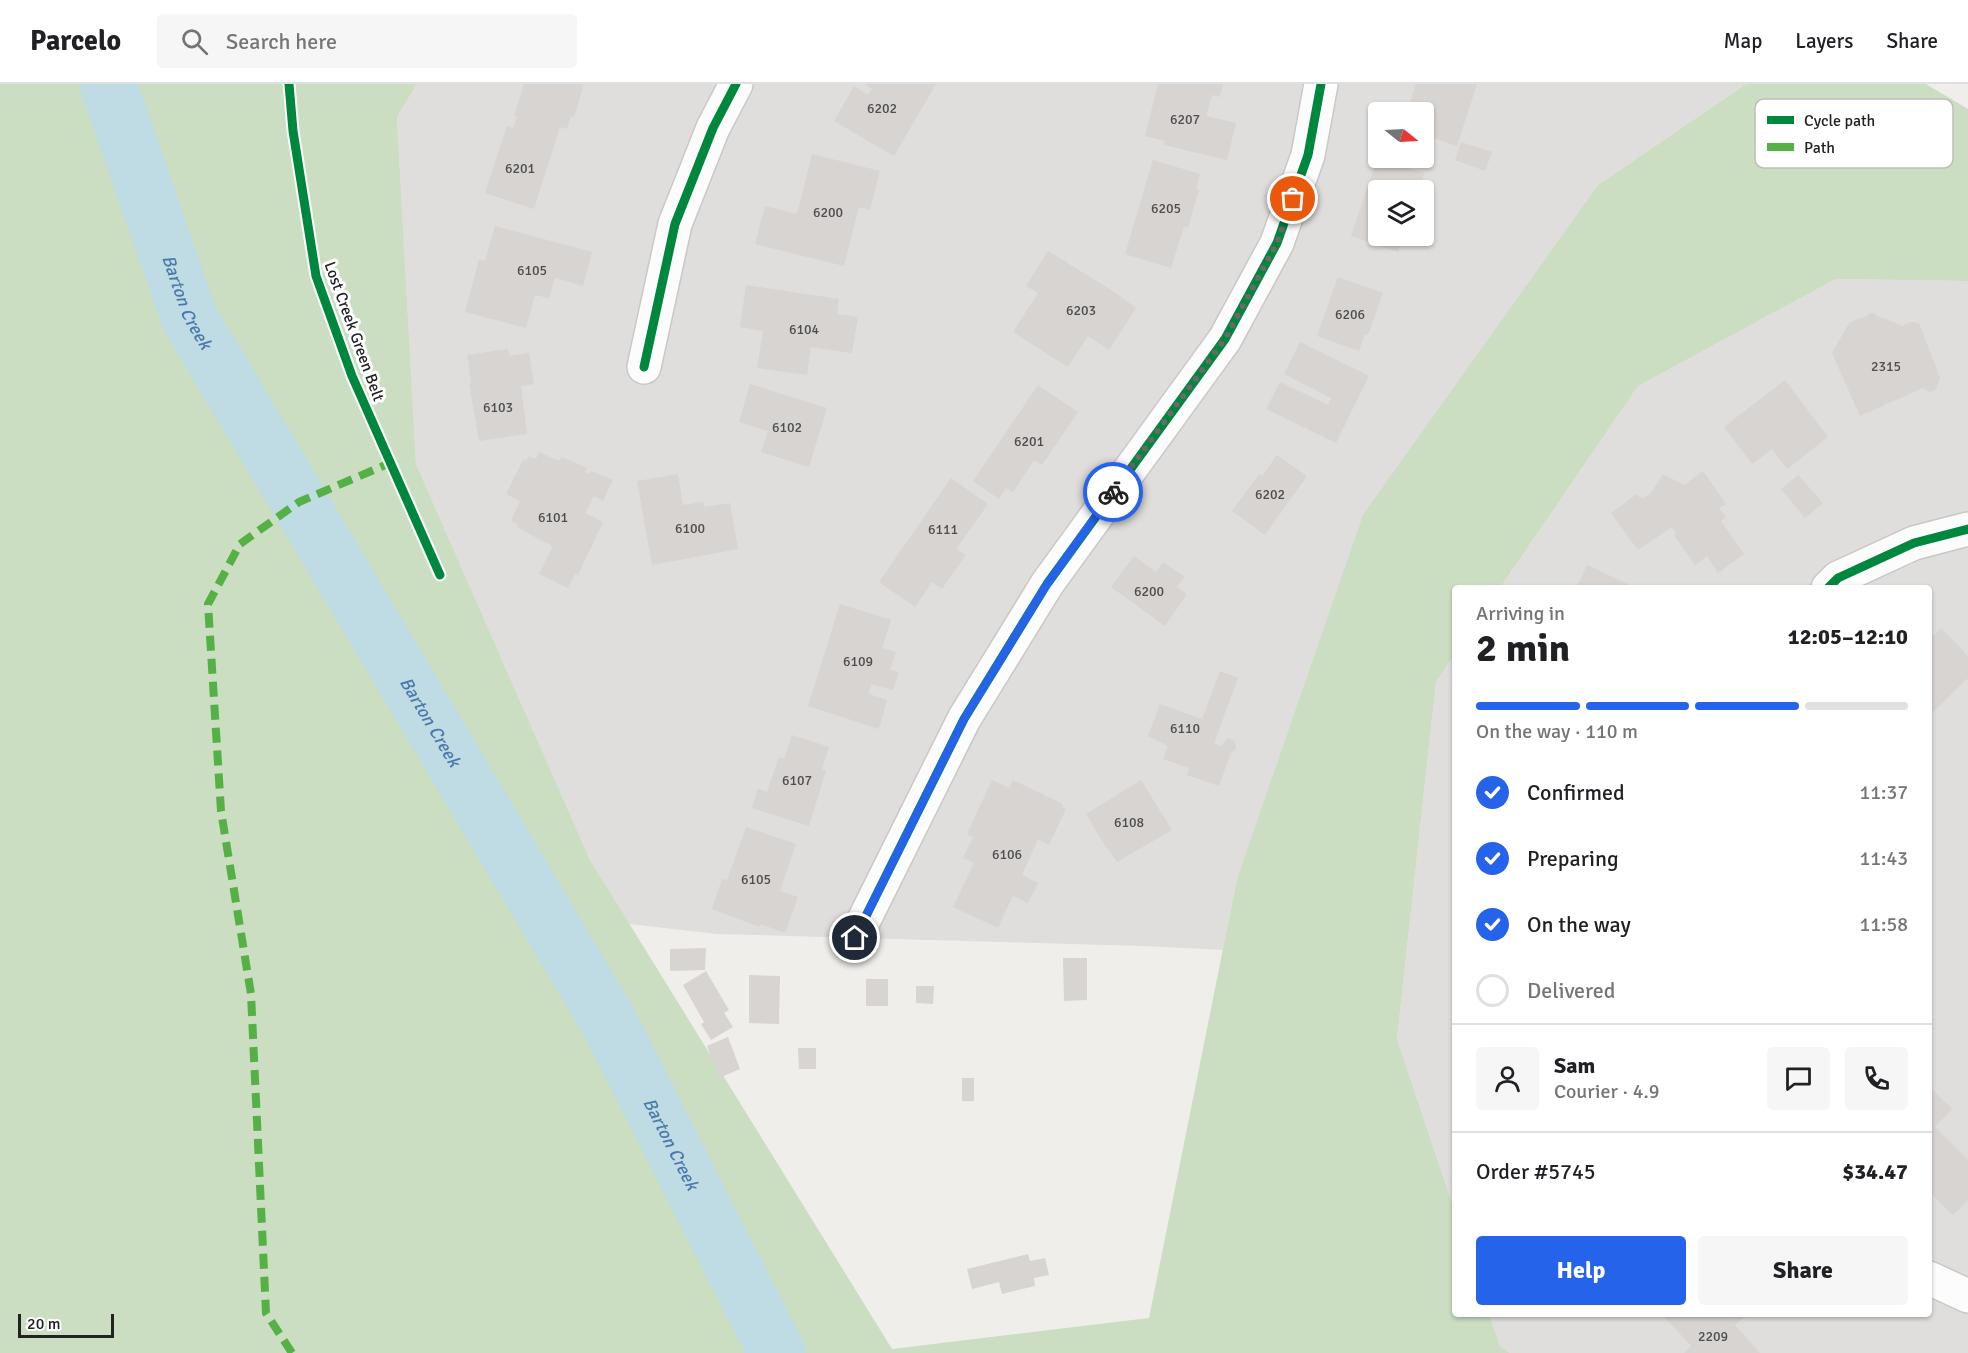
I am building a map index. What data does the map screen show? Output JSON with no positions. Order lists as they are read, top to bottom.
{
  "streets": {
    "cycle path": ["Lost Creek Green Belt"]
  },
  "water": ["Barton Creek"],
  "house_numbers": [
    "6202",
    "6207",
    "6201",
    "6205",
    "6200",
    "6105",
    "6203",
    "6206",
    "6104",
    "2315",
    "6103",
    "6102",
    "6201",
    "6202",
    "6101",
    "6100",
    "6111",
    "6200",
    "6109",
    "6110",
    "6107",
    "6108",
    "6106",
    "6105",
    "2209"
  ],
  "legend": ["Cycle path", "Path"],
  "scale_bar": "20 m",
  "north": "right",
  "page": {
    "header": "Parcelo",
    "search": "Search here",
    "nav": ["Map", "Layers", "Share"],
    "heading": ["2 min", "Arriving in", "12:05–12:10"],
    "panel": [
      "Sam",
      "Courier · 4.9",
      "Order #5745",
      "$34.47"
    ],
    "bar": "On the way · 110 m",
    "list": [
      ["Confirmed", "11:37"],
      ["Preparing", "11:43"],
      ["On the way", "11:58"],
      "Delivered"
    ],
    "buttons": ["Help", "Share"],
    "scale": "20 m"
  }
}
